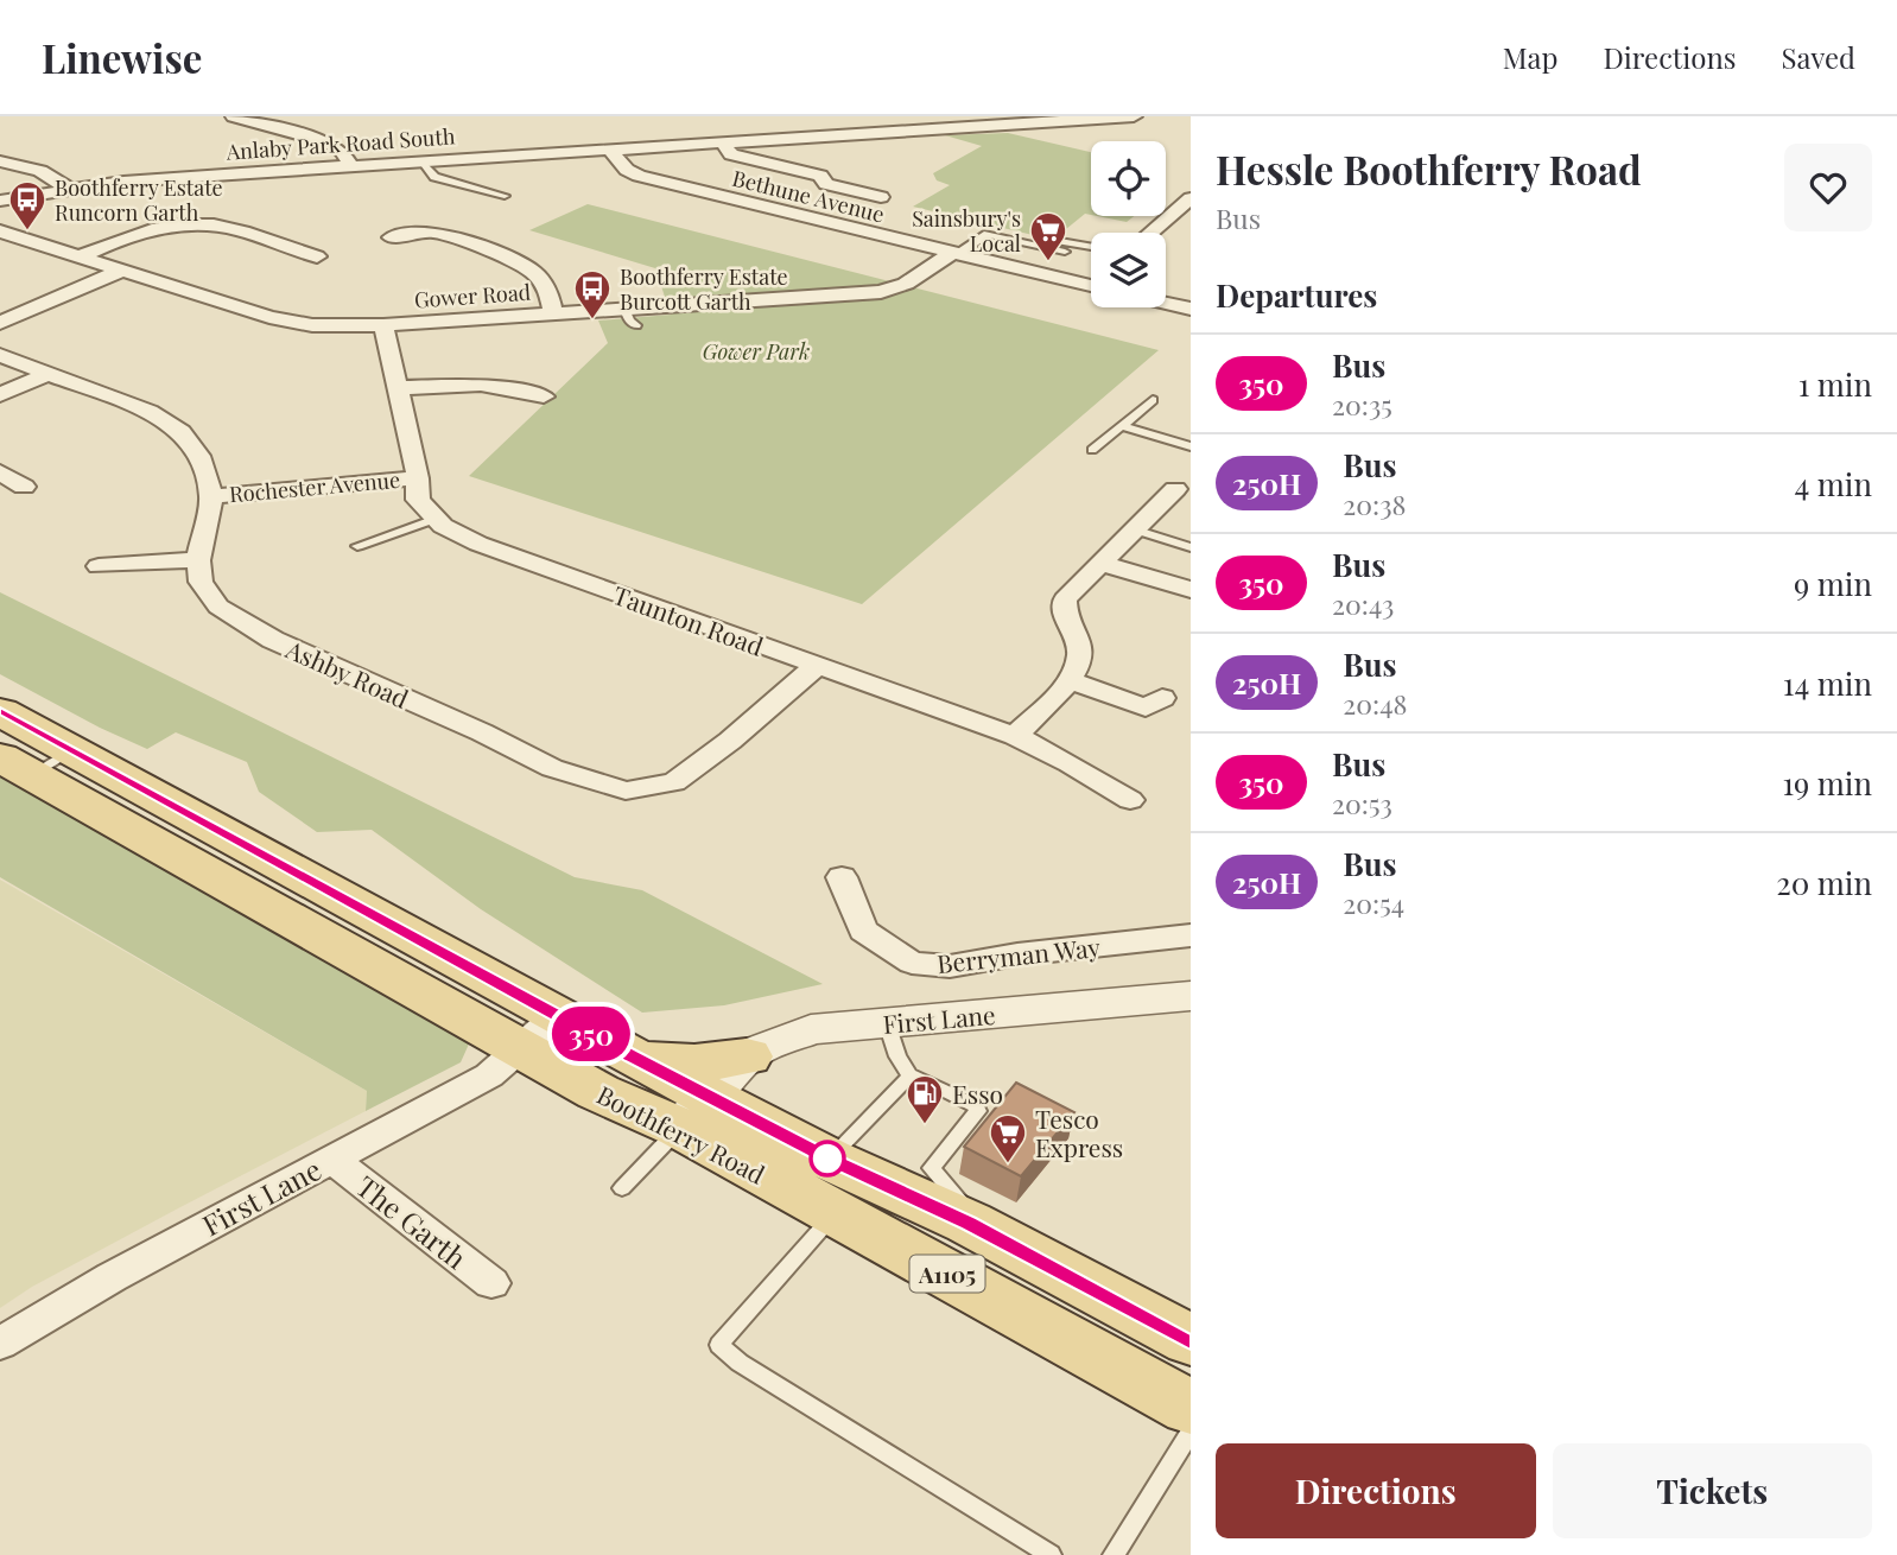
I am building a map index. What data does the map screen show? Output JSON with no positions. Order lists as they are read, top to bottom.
{
  "streets": {
    "main road": ["Boothferry Road", "A1105"],
    "street": [
      "Anlaby Park Road South",
      "Bethune Avenue",
      "Gower Road",
      "Rochester Avenue",
      "Taunton Road",
      "Ashby Road",
      "Berryman Way",
      "First Lane",
      "The Garth"
    ]
  },
  "crossings": [
    ["Anlaby Park Road South", "Bethune Avenue"],
    ["Bethune Avenue", "Gower Road"],
    ["Gower Road", "Taunton Road"],
    ["Rochester Avenue", "Taunton Road"],
    ["Taunton Road", "Ashby Road"],
    ["First Lane", "Boothferry Road"],
    ["First Lane", "The Garth"]
  ],
  "parks": ["Gower Park"],
  "places": {
    "bus stop": ["Boothferry Estate Runcorn Garth", "Boothferry Estate Burcott Garth"],
    "supermarket": ["Sainsbury's Local", "Tesco Express"],
    "fuel station": ["Esso"]
  },
  "lines": ["bus line 350"],
  "page": {
    "header": "Linewise",
    "nav": ["Map", "Directions", "Saved"],
    "on_map": "350",
    "heading": [
      ["Hessle Boothferry Road", "Bus"],
      "Departures"
    ],
    "list": [
      {
        "mark": "350",
        "name": "Bus",
        "note": "20:35",
        "value": "1 min"
      },
      {
        "mark": "250H",
        "name": "Bus",
        "note": "20:38",
        "value": "4 min"
      },
      {
        "mark": "350",
        "name": "Bus",
        "note": "20:43",
        "value": "9 min"
      },
      {
        "mark": "250H",
        "name": "Bus",
        "note": "20:48",
        "value": "14 min"
      },
      {
        "mark": "350",
        "name": "Bus",
        "note": "20:53",
        "value": "19 min"
      },
      {
        "mark": "250H",
        "name": "Bus",
        "note": "20:54",
        "value": "20 min"
      }
    ],
    "buttons": ["Directions", "Tickets"]
  }
}
